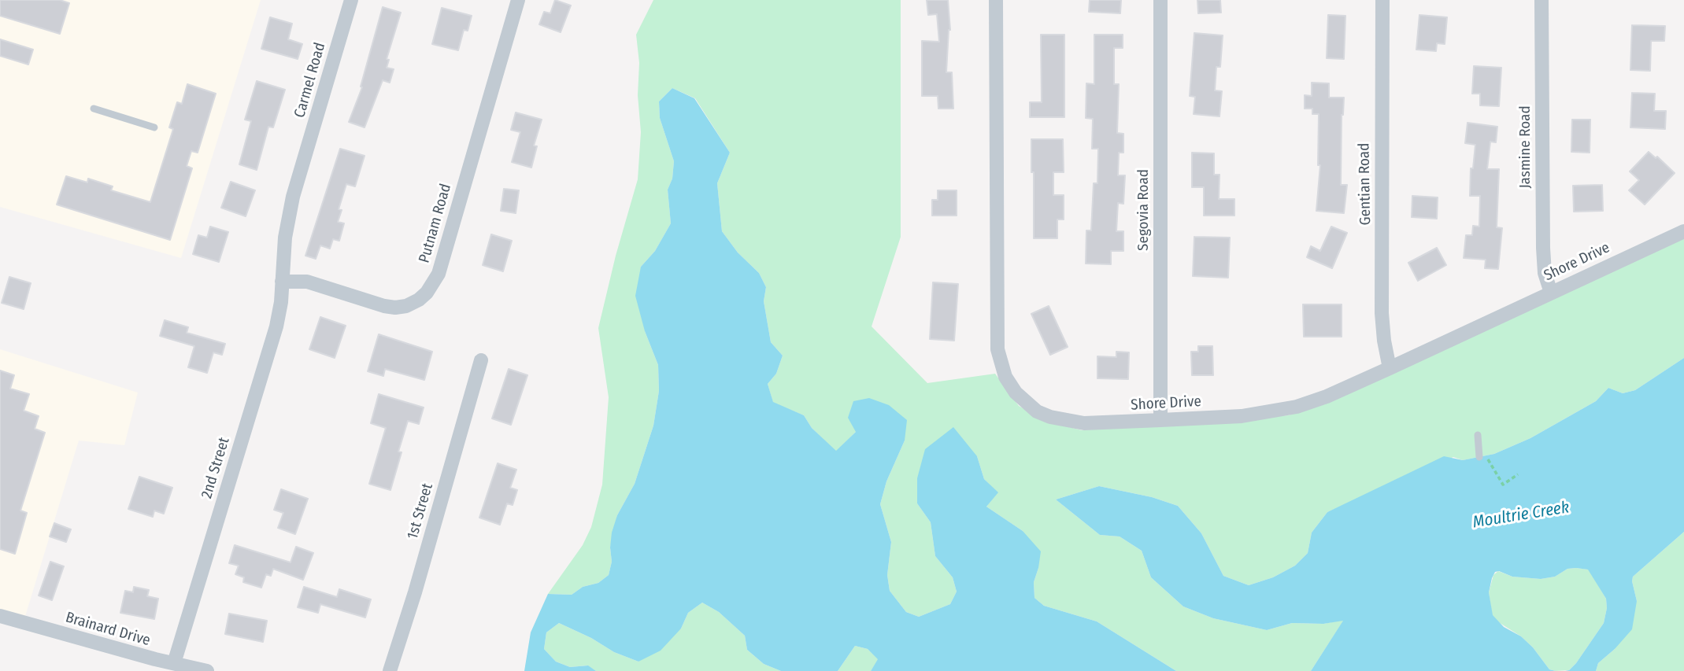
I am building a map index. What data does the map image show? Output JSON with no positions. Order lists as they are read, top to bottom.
{
  "streets": {
    "street": [
      "Carmel Road",
      "Jasmine Road",
      "Gentian Road",
      "Segovia Road",
      "Putnam Road",
      "Shore Drive",
      "2nd Street",
      "1st Street",
      "Brainard Drive"
    ]
  },
  "crossings": [
    ["Carmel Road", "Putnam Road"],
    ["Carmel Road", "2nd Street"],
    ["Jasmine Road", "Shore Drive"],
    ["Gentian Road", "Shore Drive"],
    ["Segovia Road", "Shore Drive"],
    ["Putnam Road", "2nd Street"],
    ["2nd Street", "Brainard Drive"]
  ],
  "water": ["Moultrie Creek"]
}
